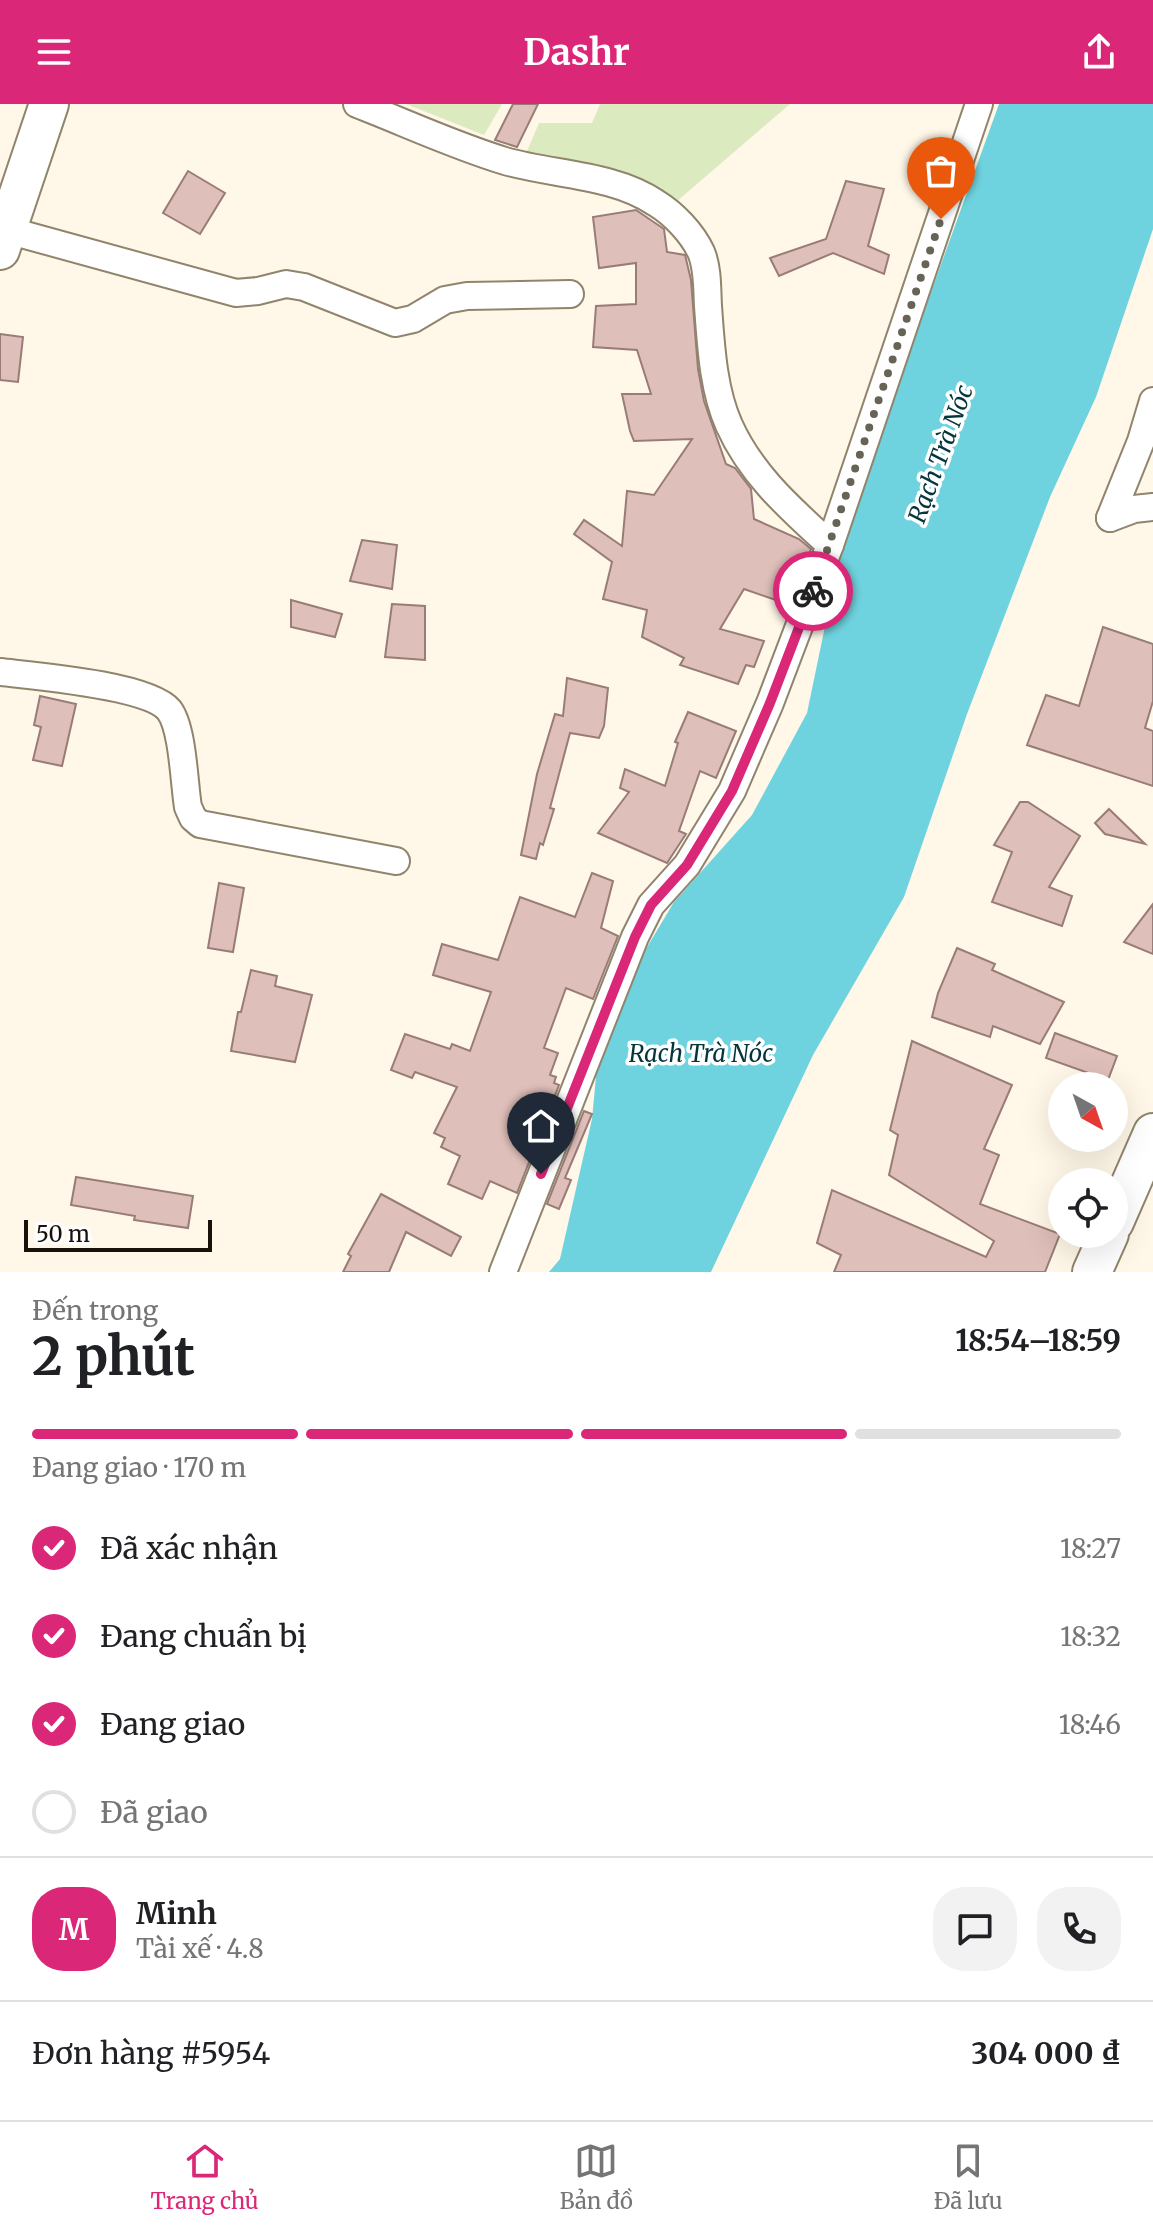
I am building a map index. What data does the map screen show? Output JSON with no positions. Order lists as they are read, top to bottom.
{
  "water": ["Rạch Trà Nóc"],
  "scale_bar": "50 m",
  "north": "bottom right",
  "page": {
    "header": "Dashr",
    "scale": "50 m",
    "heading": ["2 phút", "Đến trong", "18:54–18:59"],
    "panel": [
      "Minh",
      "Tài xế · 4.8",
      "Đơn hàng #5954",
      "304 000 ₫"
    ],
    "bar": "Đang giao · 170 m",
    "list": [
      ["Đã xác nhận", "18:27"],
      ["Đang chuẩn bị", "18:32"],
      ["Đang giao", "18:46"],
      "Đã giao"
    ],
    "round": "M",
    "tabs": ["Trang chủ", "Bản đồ", "Đã lưu"]
  }
}
